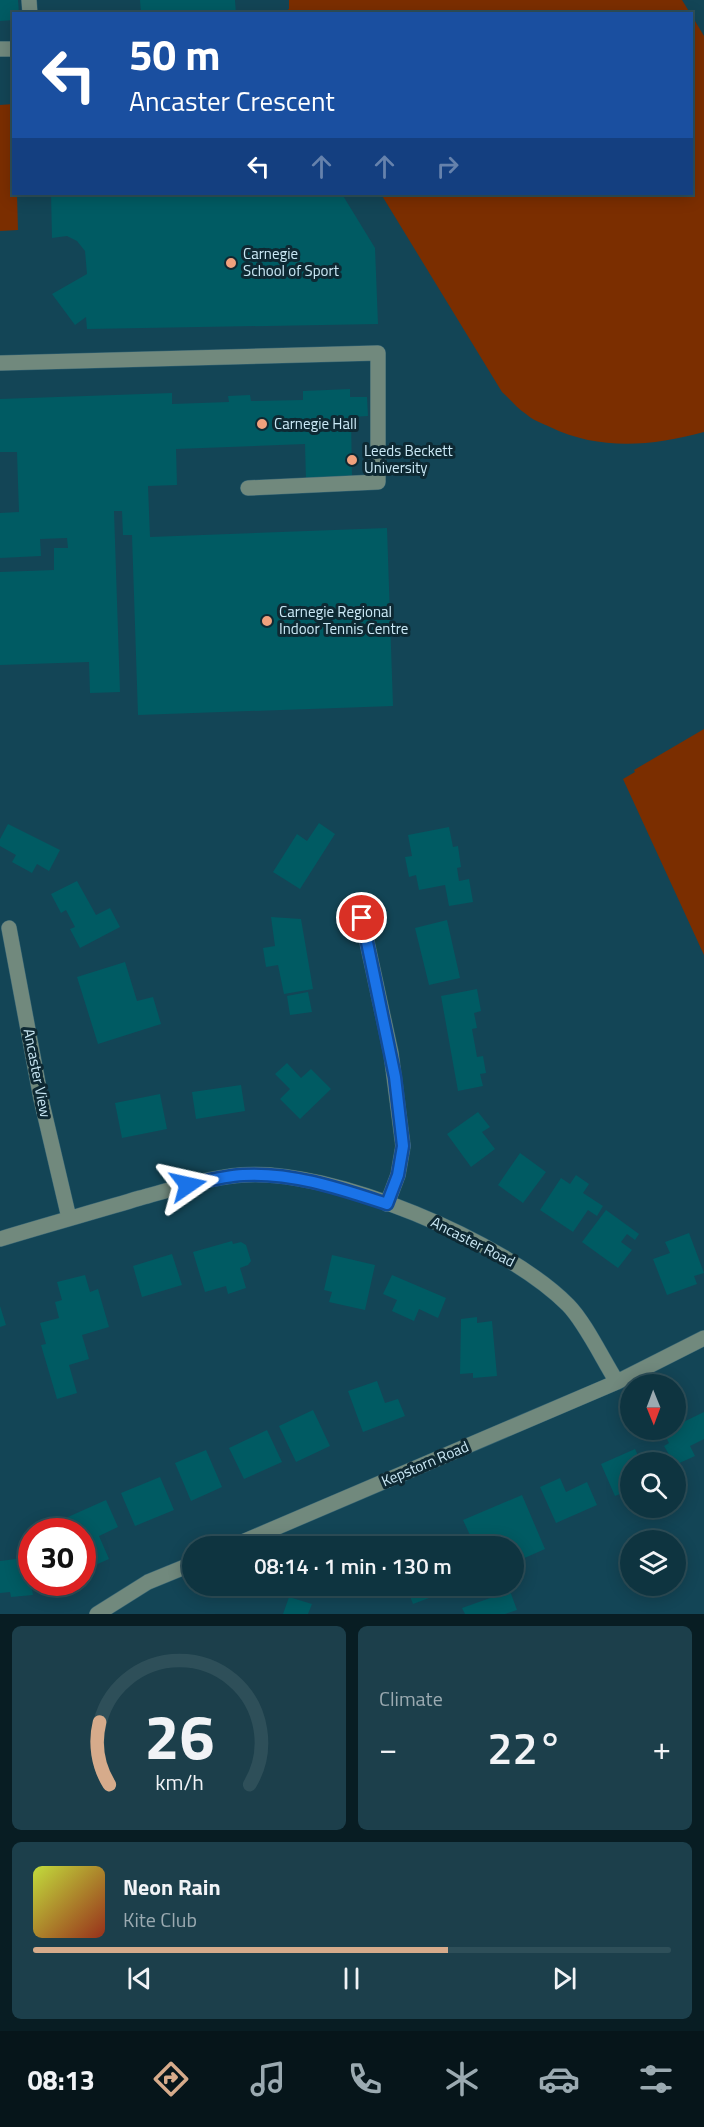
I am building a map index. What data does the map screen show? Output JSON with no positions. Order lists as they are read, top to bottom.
{
  "streets": {
    "street": ["Ancaster View", "Ancaster Road", "Kepstorn Road"]
  },
  "crossings": [
    ["Ancaster View", "Ancaster Road"],
    ["Ancaster Road", "Kepstorn Road"]
  ],
  "places": [
    "Carnegie School of Sport",
    "Carnegie Hall",
    "Leeds Beckett University",
    "Carnegie Regional Indoor Tennis Centre"
  ],
  "north": "bottom",
  "page": {
    "turn": ["50 m", "Ancaster Crescent"],
    "limit": "30",
    "trip": "08:14 · 1 min · 130 m",
    "tile": "Climate",
    "heat": ["−", "22°", "+"],
    "song": ["Neon Rain", "Kite Club"],
    "tabs": "08:13",
    "gauge": ["26", "km/h"]
  }
}
